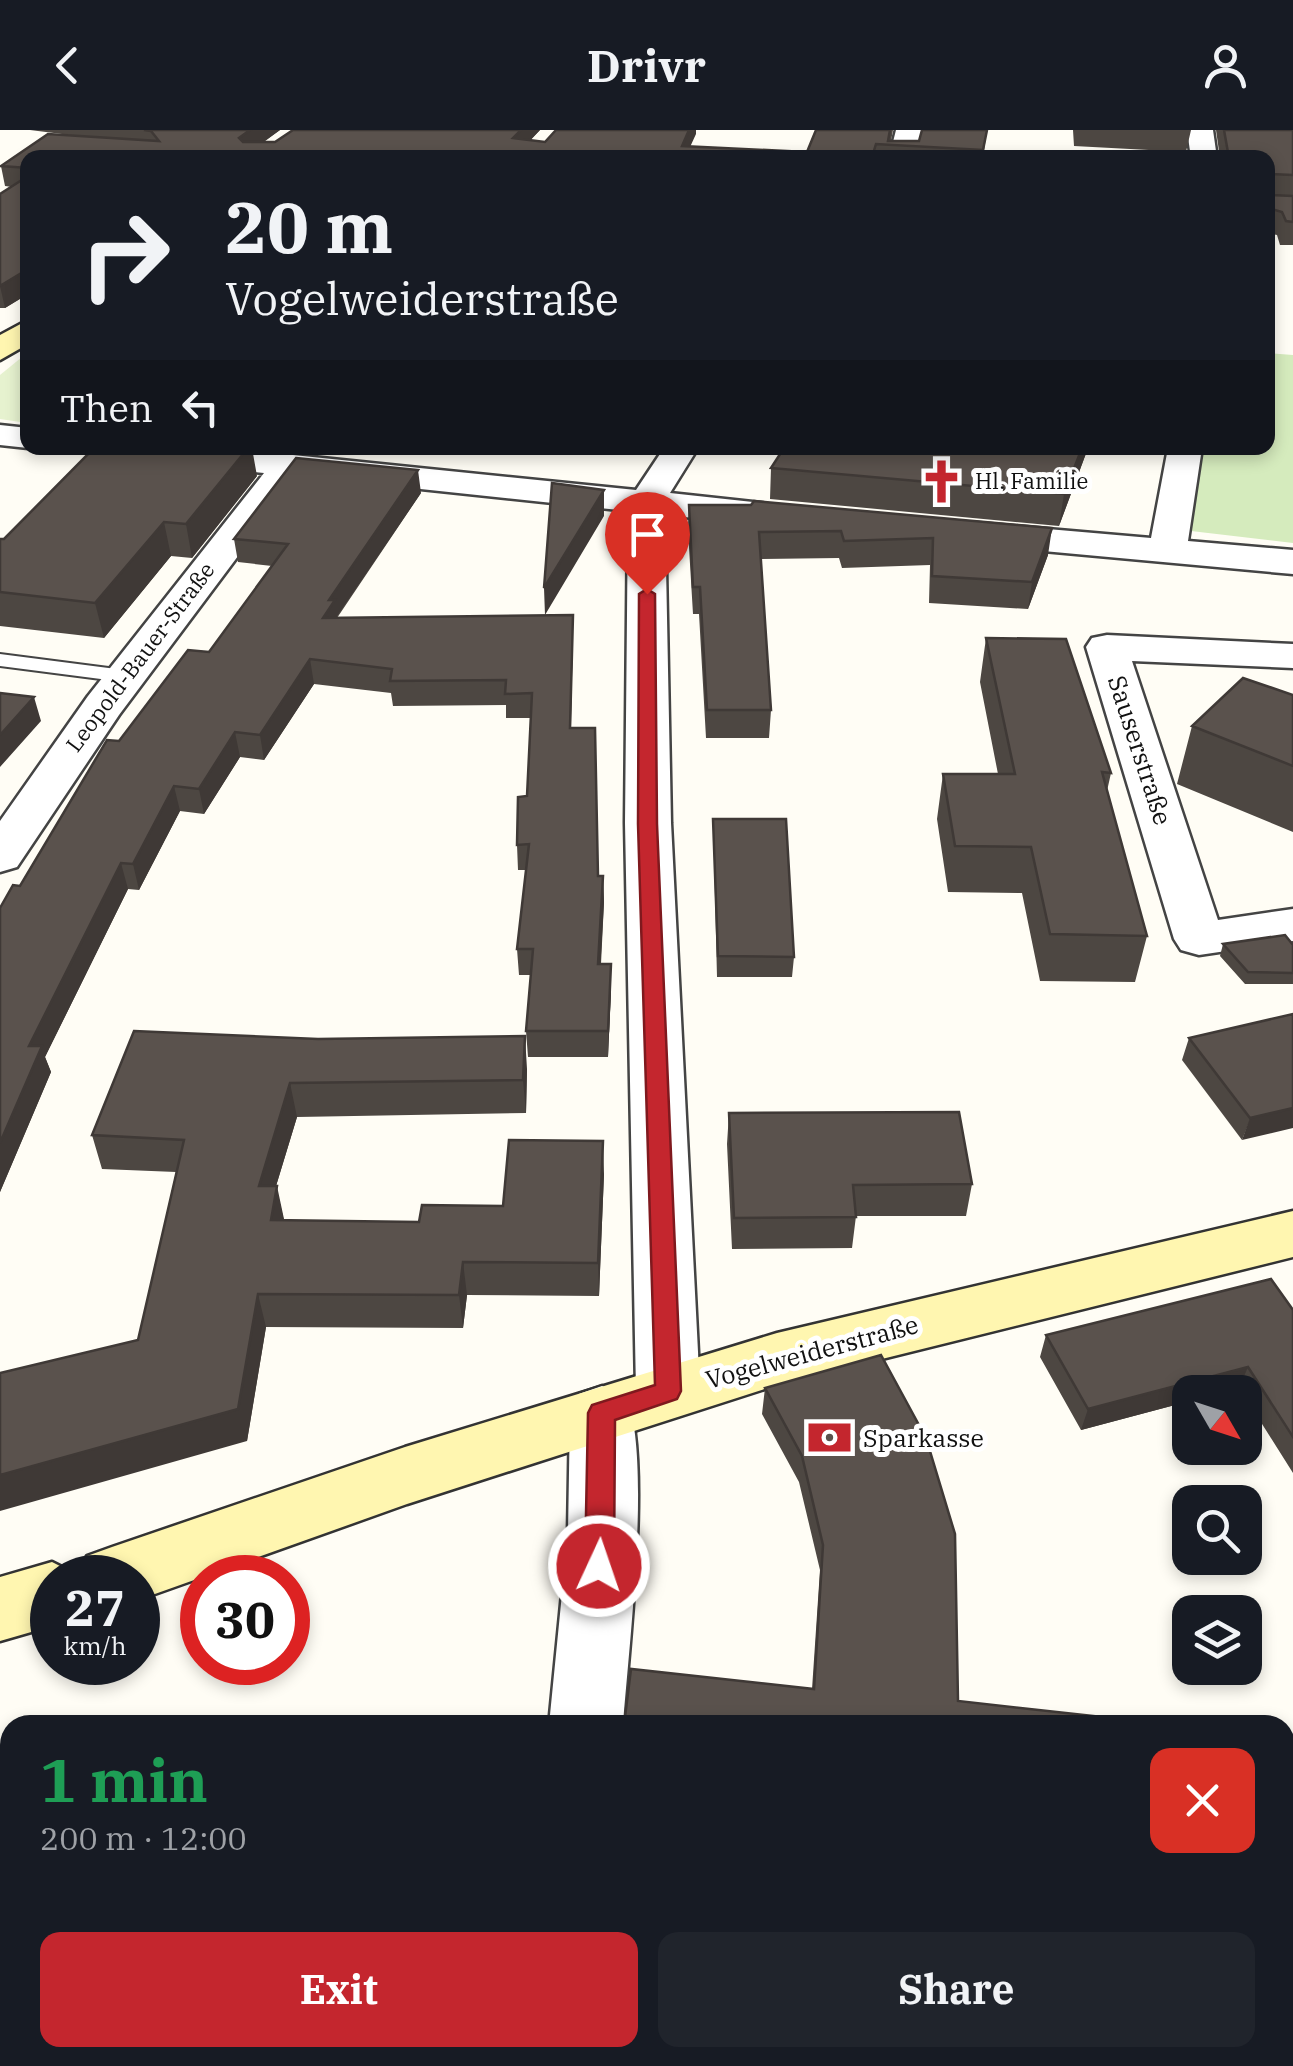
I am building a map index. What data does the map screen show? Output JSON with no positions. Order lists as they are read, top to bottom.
{
  "streets": {
    "main road": ["Vogelweiderstraße"],
    "street": ["Leopold-Bauer-Straße", "Sauserstraße"]
  },
  "places": {
    "church": ["Hl. Familie"],
    "bank": ["Sparkasse"]
  },
  "north": "bottom right",
  "page": {
    "header": "Drivr",
    "turn": ["20 m", "Vogelweiderstraße"],
    "then": "Then",
    "speed": "27 km/h",
    "limit": "30",
    "heading": ["1 min", "200 m · 12:00"],
    "buttons": ["Exit", "Share"]
  }
}
